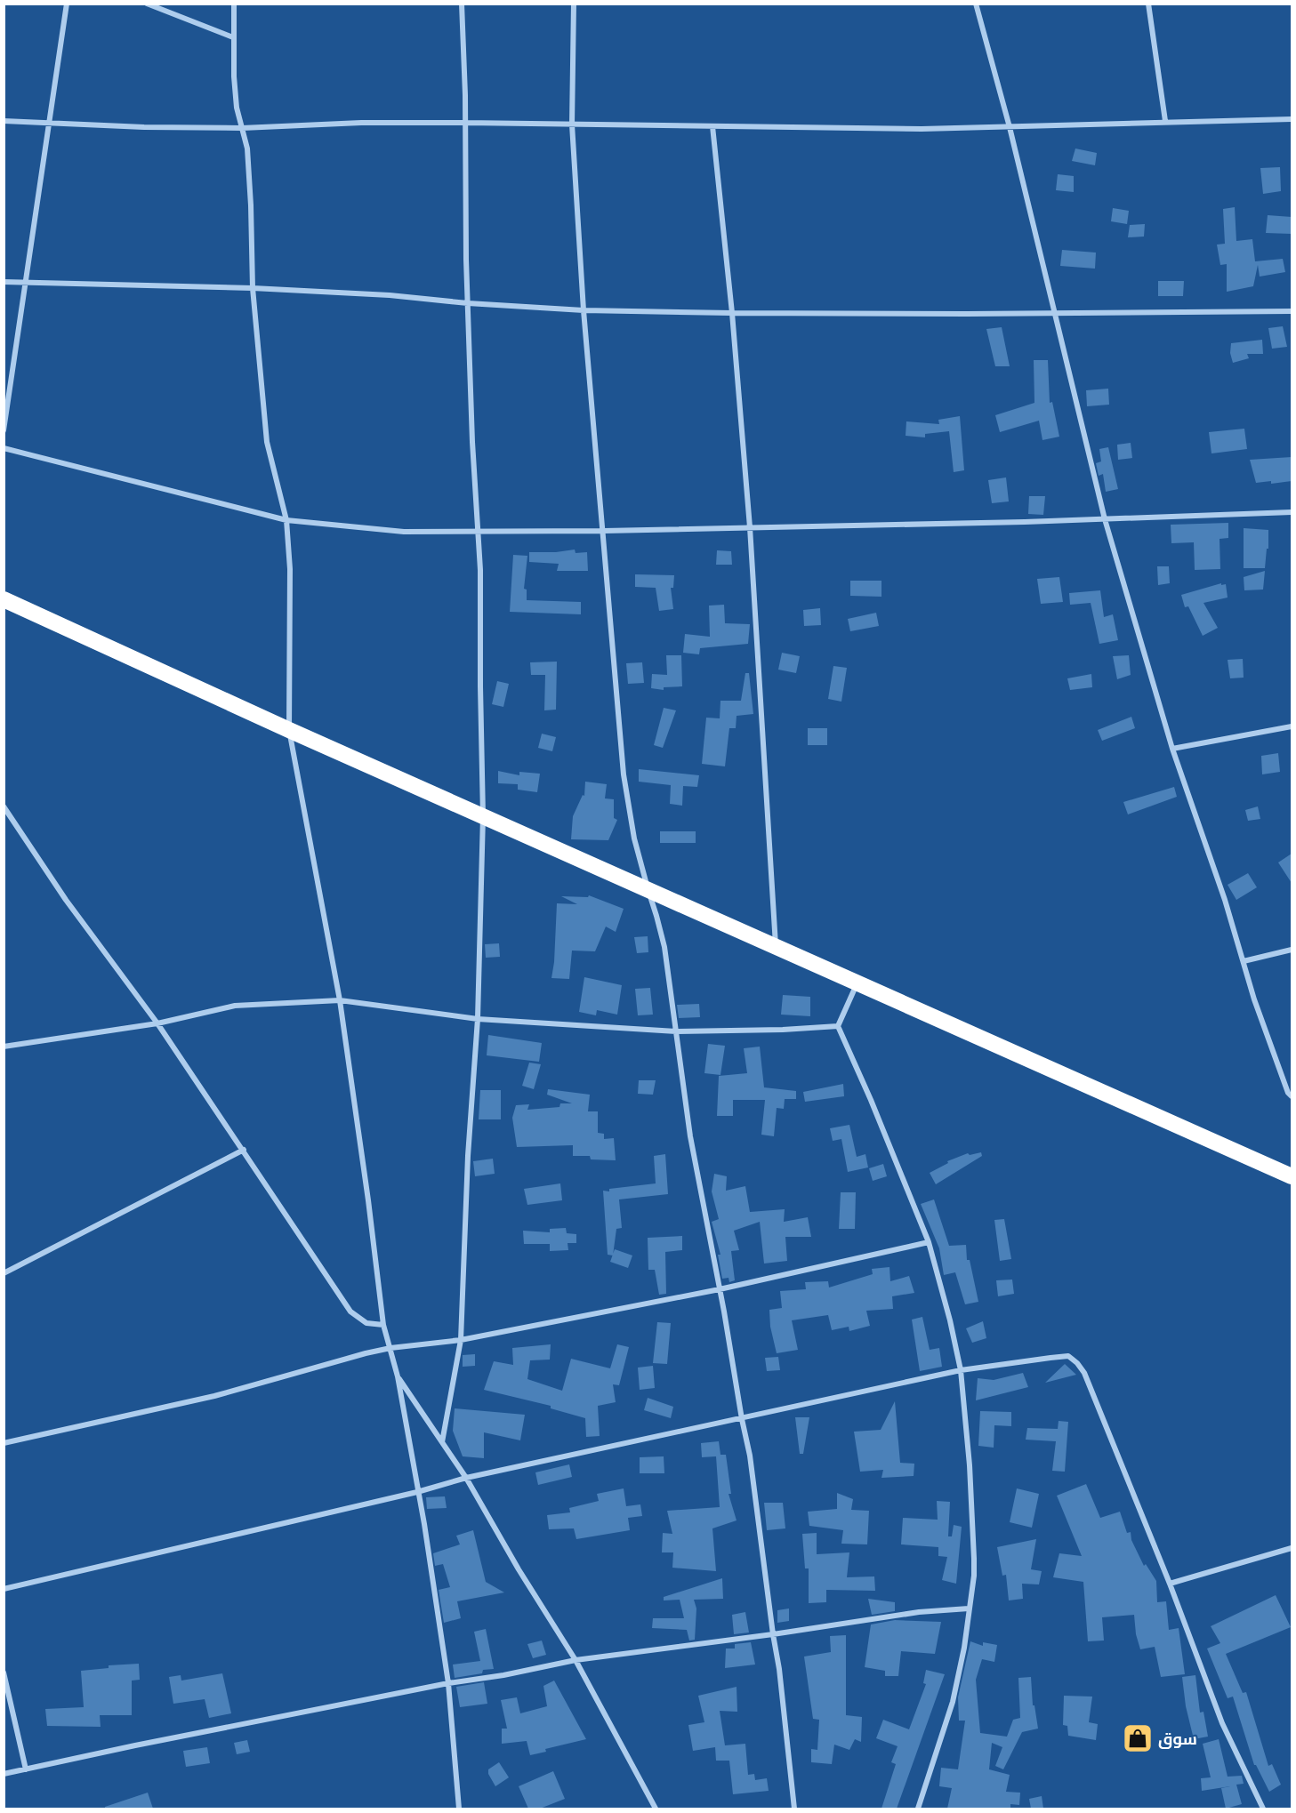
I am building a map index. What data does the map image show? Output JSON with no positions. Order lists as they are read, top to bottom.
{
  "places": {
    "shop": ["سوق"]
  }
}
